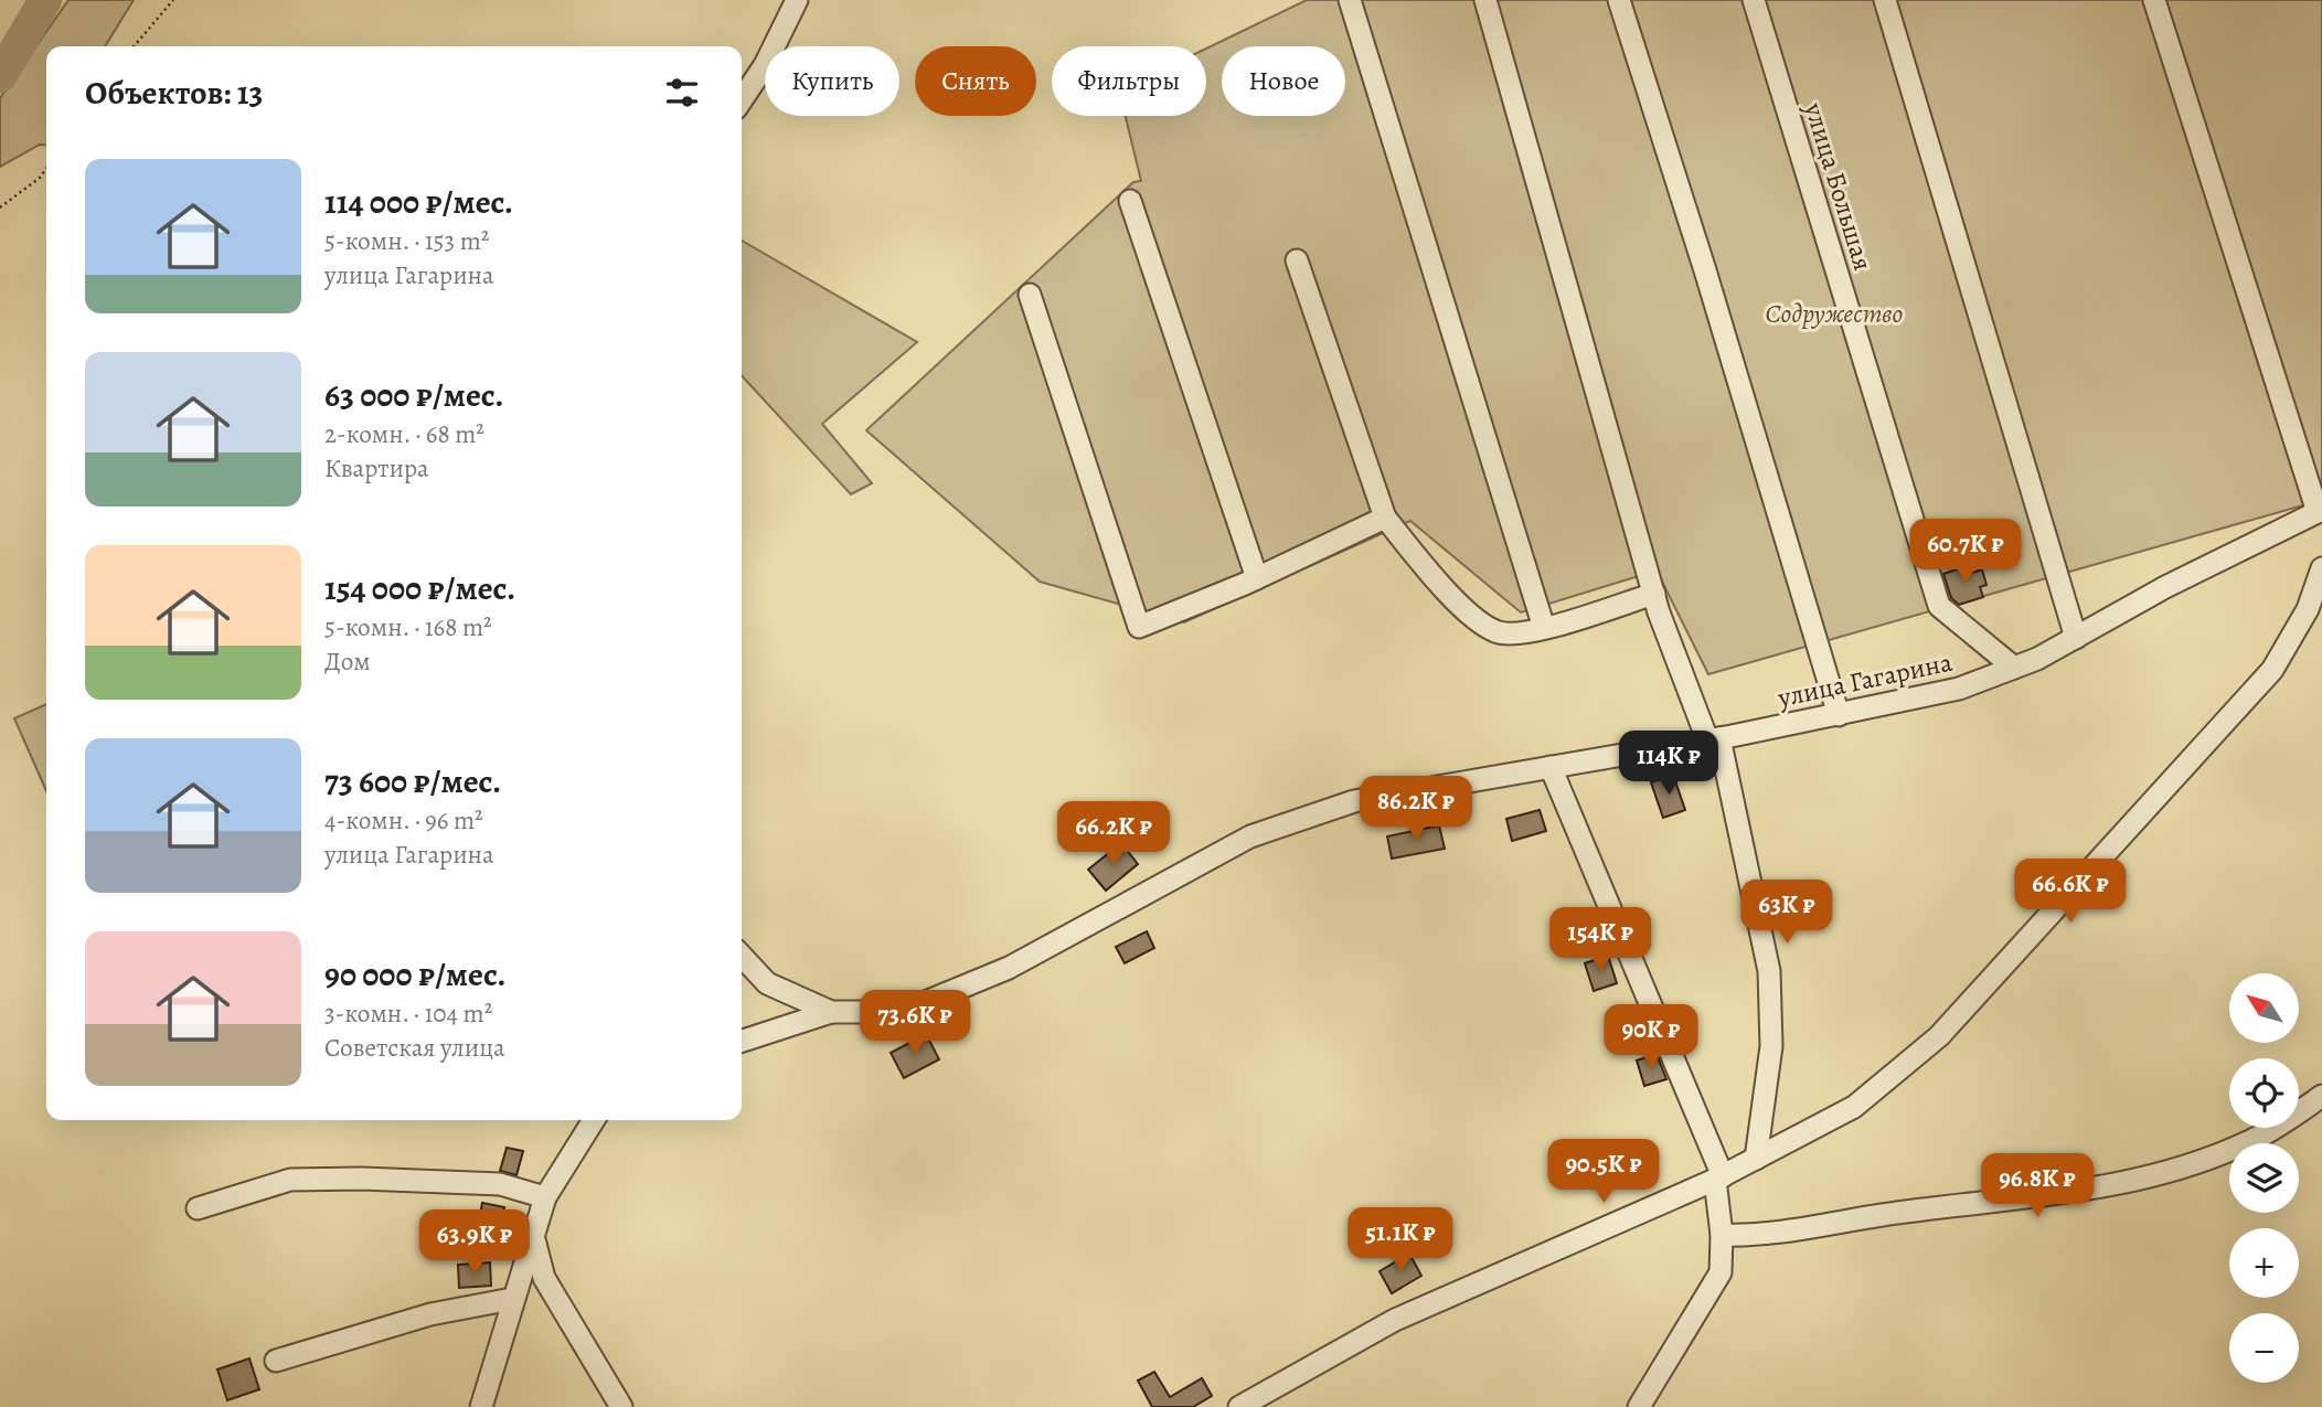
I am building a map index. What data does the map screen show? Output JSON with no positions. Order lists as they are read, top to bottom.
{
  "streets": {
    "street": ["улица Большая", "улица Гагарина"]
  },
  "crossings": [
    ["улица Большая", "улица Гагарина"]
  ],
  "parks": ["Содружество"],
  "north": "top left",
  "page": {
    "chip": [
      "Купить",
      "Снять",
      "Фильтры",
      "Новое"
    ],
    "heading": "Объектов: 13",
    "list": [
      {
        "name": "114 000 ₽/мес.",
        "note": "5-комн. · 153 m² · улица Гагарина"
      },
      {
        "name": "63 000 ₽/мес.",
        "note": "2-комн. · 68 m² · Квартира"
      },
      {
        "name": "154 000 ₽/мес.",
        "note": "5-комн. · 168 m² · Дом"
      },
      {
        "name": "73 600 ₽/мес.",
        "note": "4-комн. · 96 m² · улица Гагарина"
      },
      {
        "name": "90 000 ₽/мес.",
        "note": "3-комн. · 104 m² · Советская улица"
      }
    ],
    "price": [
      "60.7K ₽",
      "114K ₽",
      "86.2K ₽",
      "66.2K ₽",
      "66.6K ₽",
      "63K ₽",
      "154K ₽",
      "73.6K ₽",
      "90K ₽",
      "90.5K ₽",
      "96.8K ₽",
      "51.1K ₽",
      "63.9K ₽"
    ],
    "map_buttons": ["+", "−"]
  }
}
